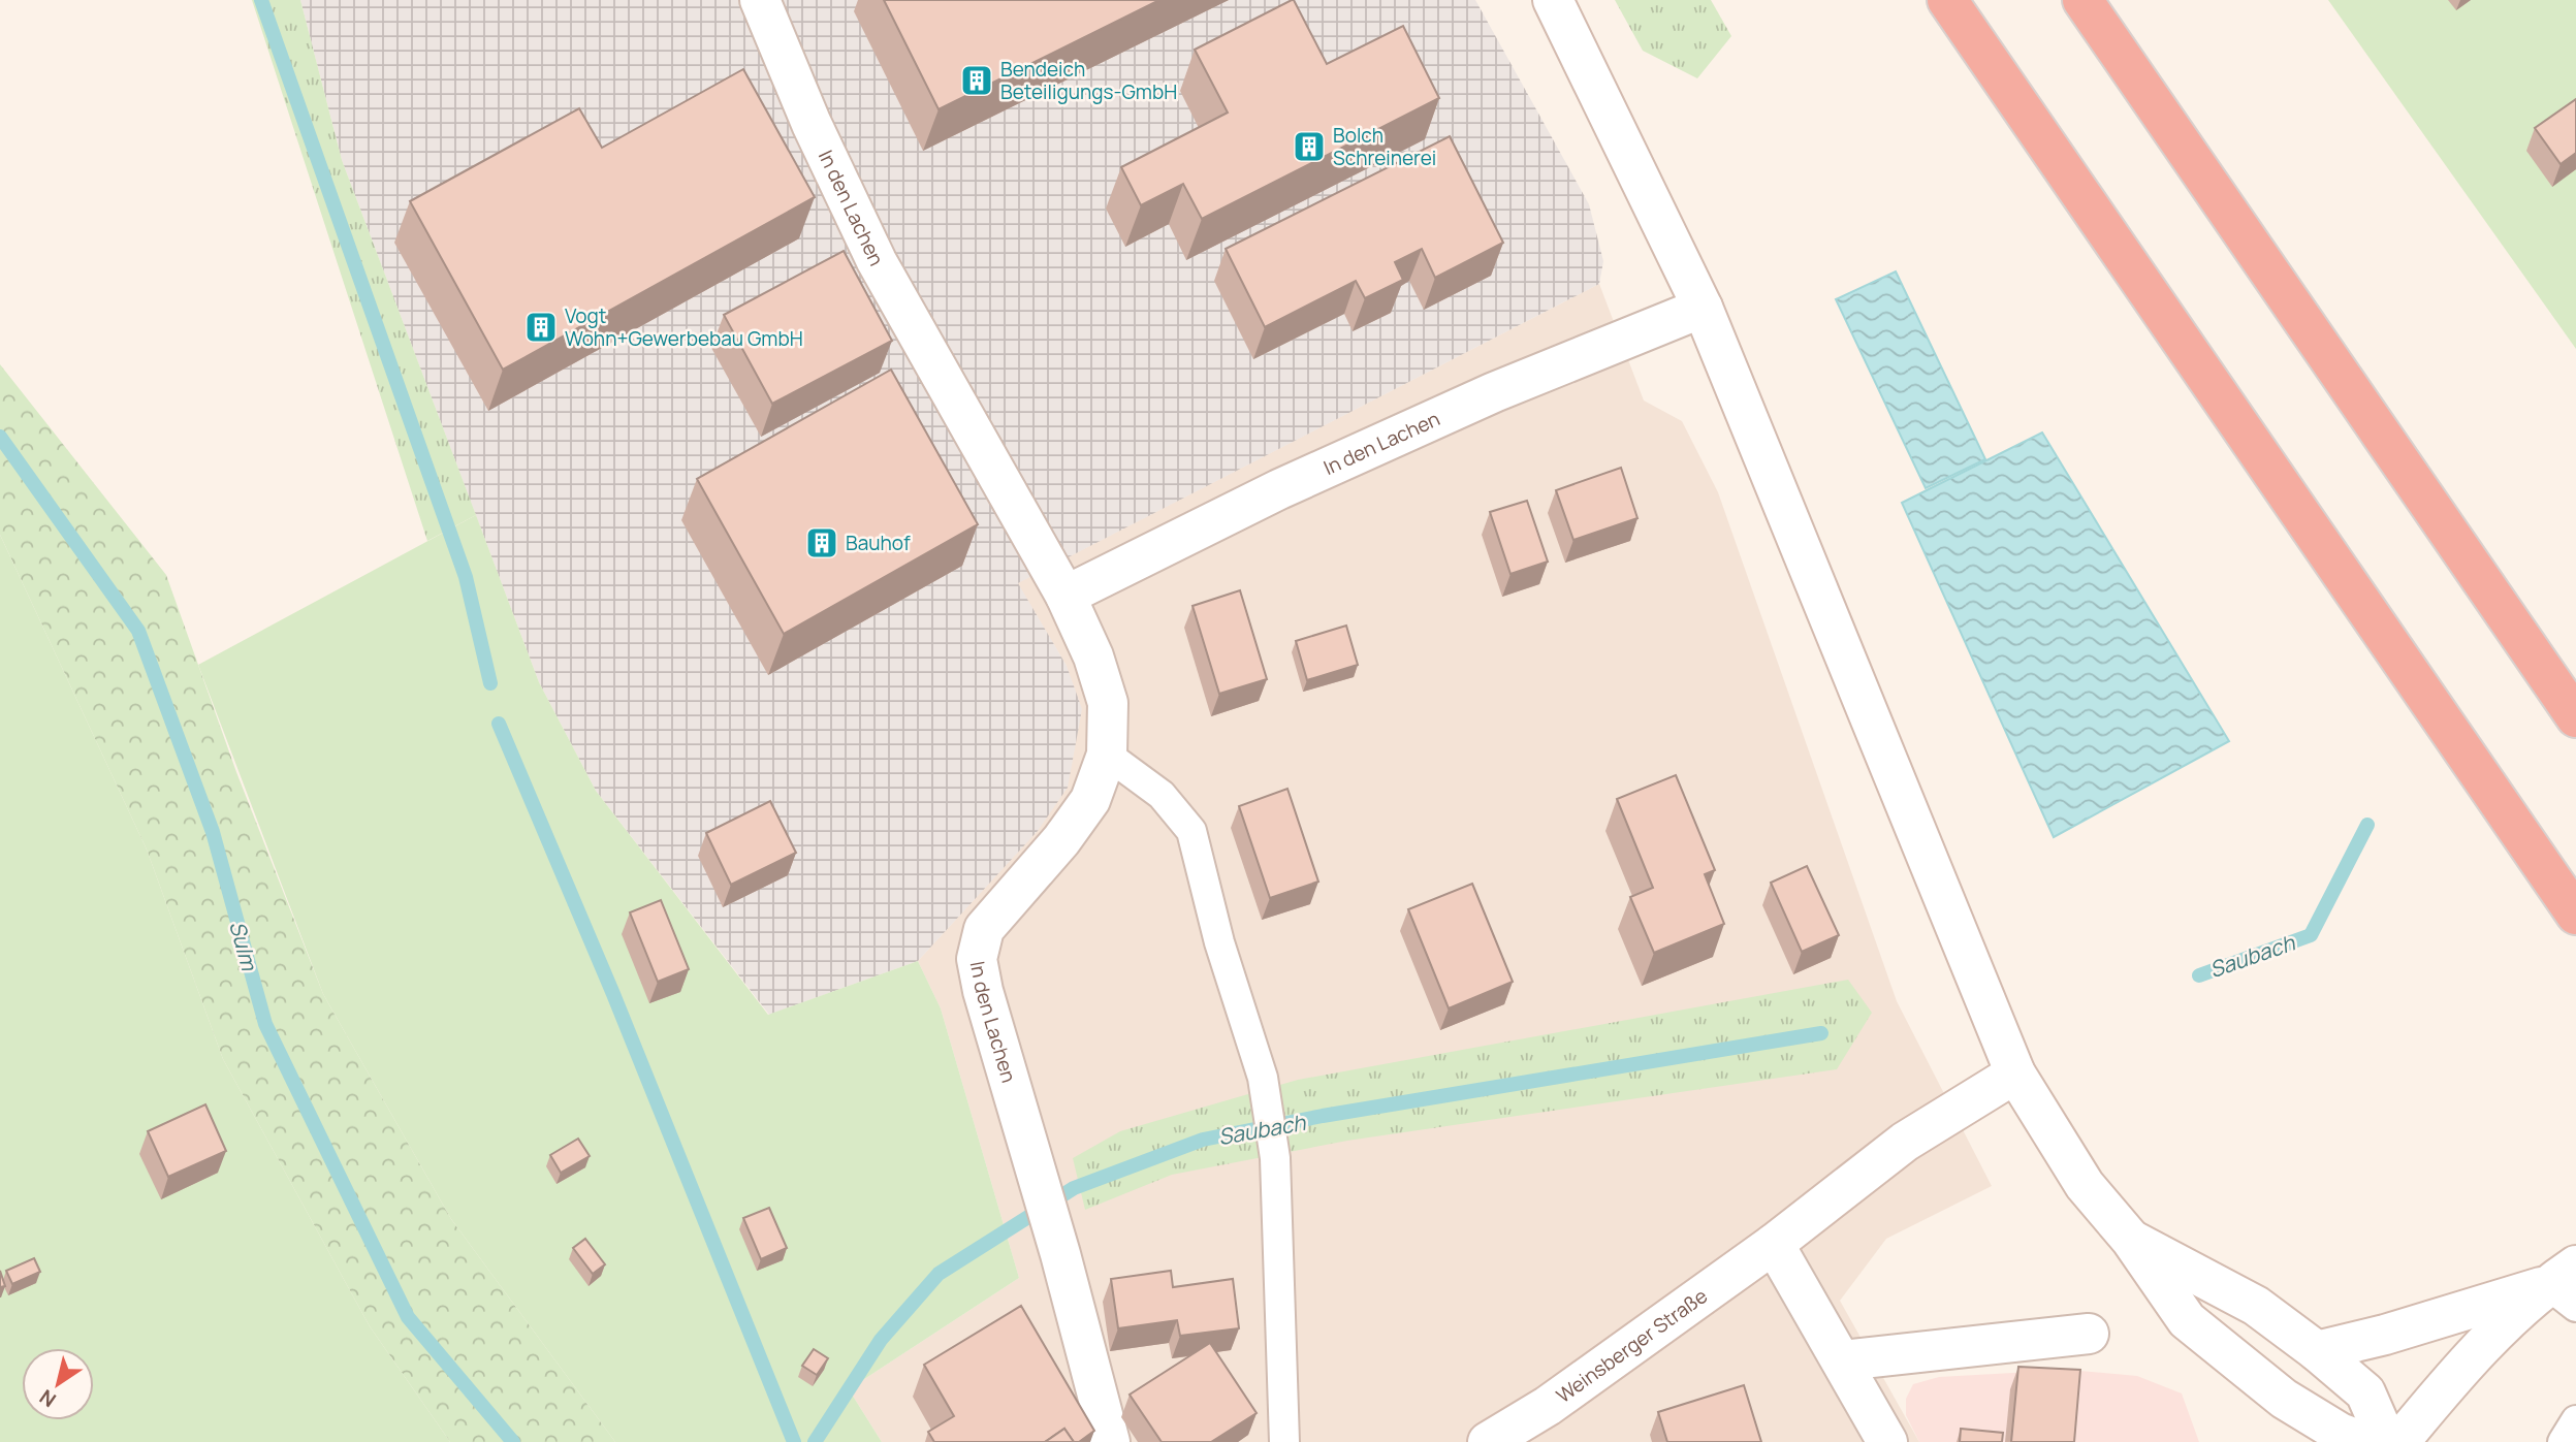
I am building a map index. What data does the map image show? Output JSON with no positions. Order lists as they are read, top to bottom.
{
  "streets": {
    "street": ["In den Lachen", "Weinsberger Straße"]
  },
  "water": ["Sulm", "Saubach"],
  "places": {
    "building": [
      "Bendeich Beteiligungs-GmbH",
      "Bolch Schreinerei",
      "Vogt Wohn+Gewerbebau GmbH",
      "Bauhof"
    ]
  },
  "north": "bottom left"
}
